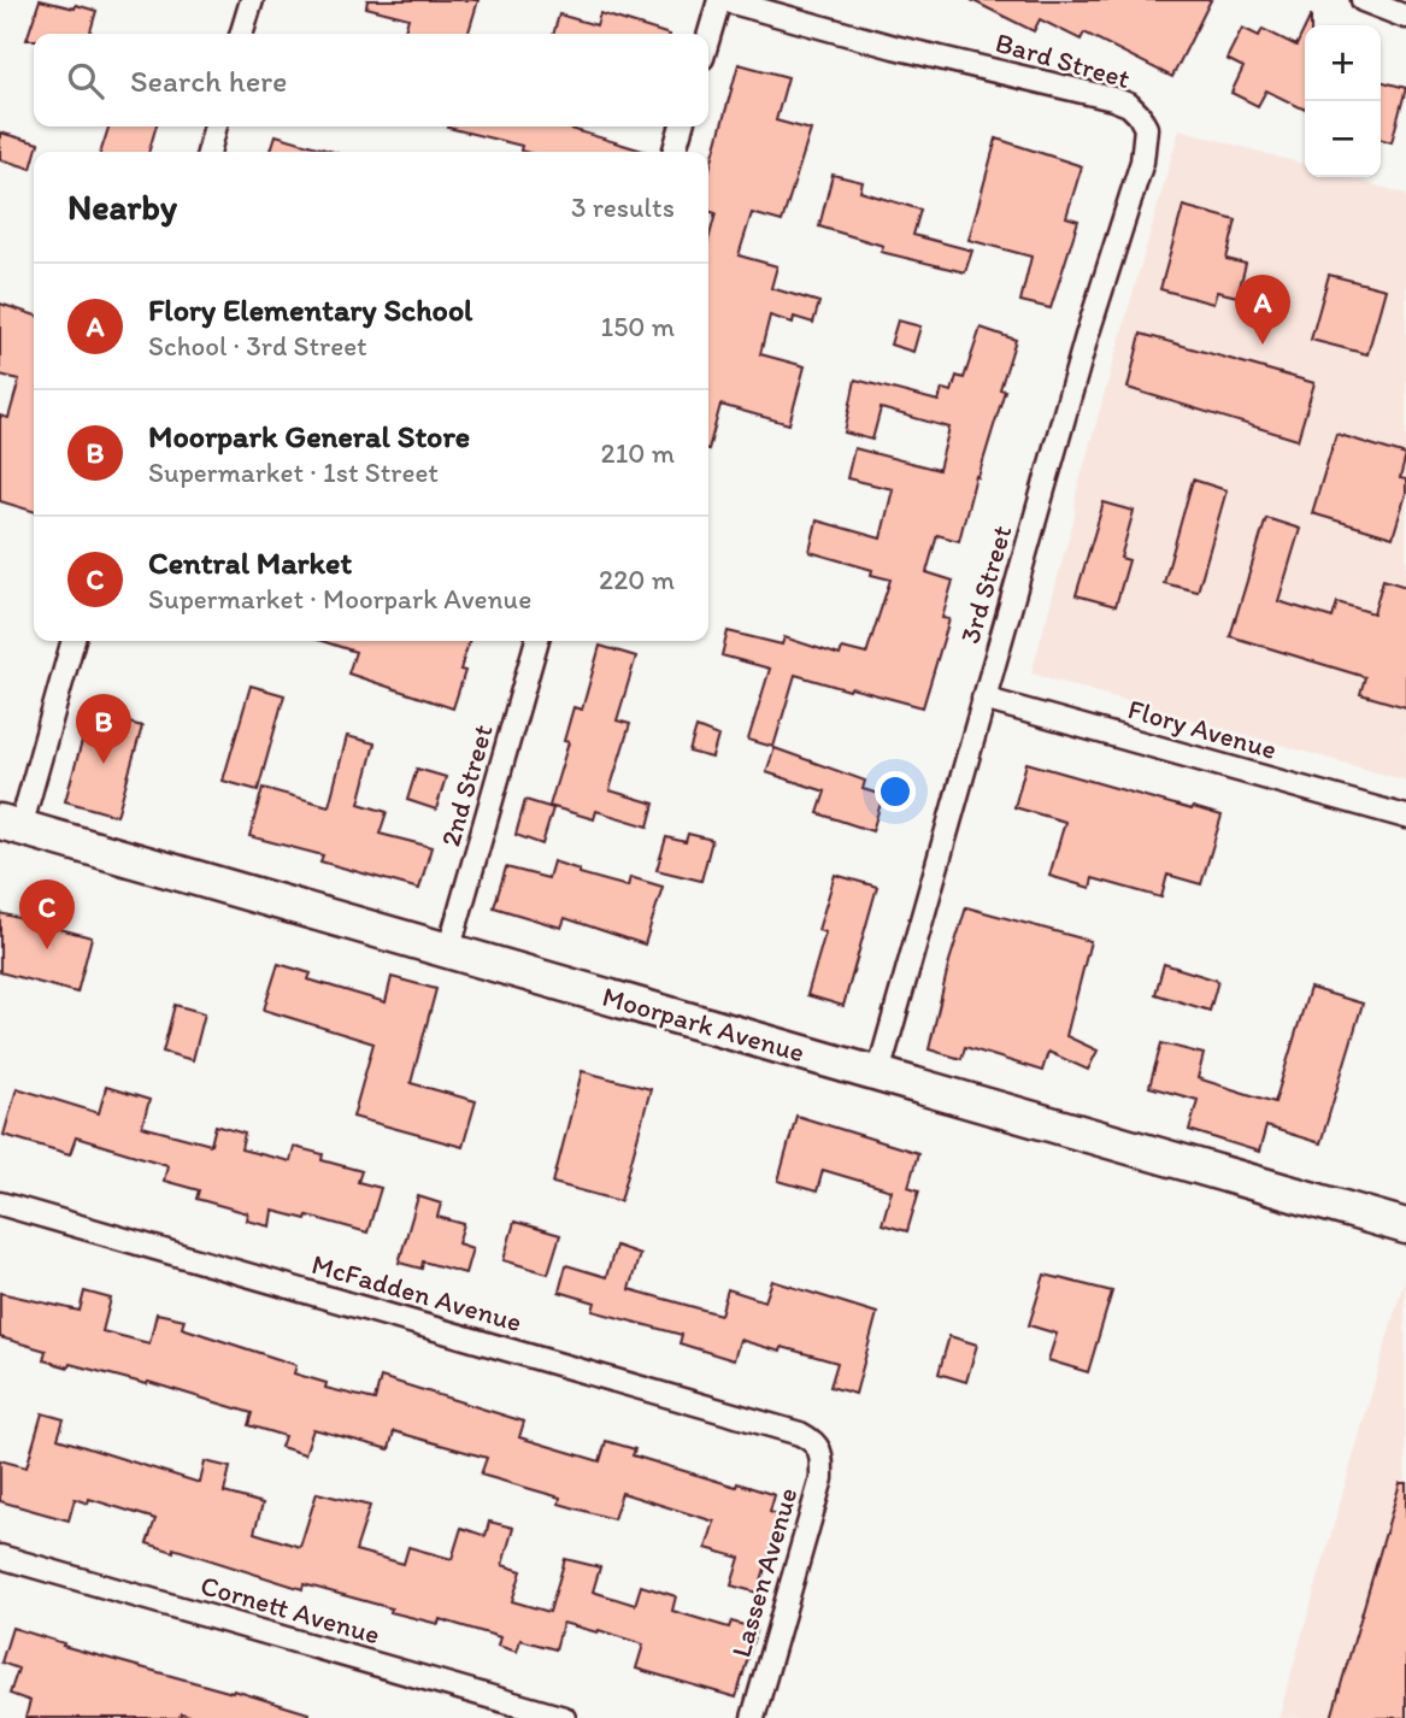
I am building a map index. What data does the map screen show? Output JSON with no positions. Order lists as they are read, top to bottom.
{
  "streets": {
    "main road": ["Moorpark Avenue"],
    "street": [
      "Bard Street",
      "3rd Street",
      "Flory Avenue",
      "2nd Street",
      "McFadden Avenue",
      "Lassen Avenue",
      "Cornett Avenue"
    ]
  },
  "crossings": [
    ["Bard Street", "3rd Street"],
    ["3rd Street", "Flory Avenue"],
    ["3rd Street", "Moorpark Avenue"],
    ["2nd Street", "Moorpark Avenue"],
    ["McFadden Avenue", "Lassen Avenue"]
  ],
  "page": {
    "map_buttons": ["+", "−"],
    "search": "Search here",
    "heading": ["Nearby", "3 results"],
    "list": [
      {
        "mark": "A",
        "name": "Flory Elementary School",
        "note": "School · 3rd Street",
        "value": "150 m"
      },
      {
        "mark": "B",
        "name": "Moorpark General Store",
        "note": "Supermarket · 1st Street",
        "value": "210 m"
      },
      {
        "mark": "C",
        "name": "Central Market",
        "note": "Supermarket · Moorpark Avenue",
        "value": "220 m"
      }
    ],
    "pins": ["A", "B", "C"]
  }
}
